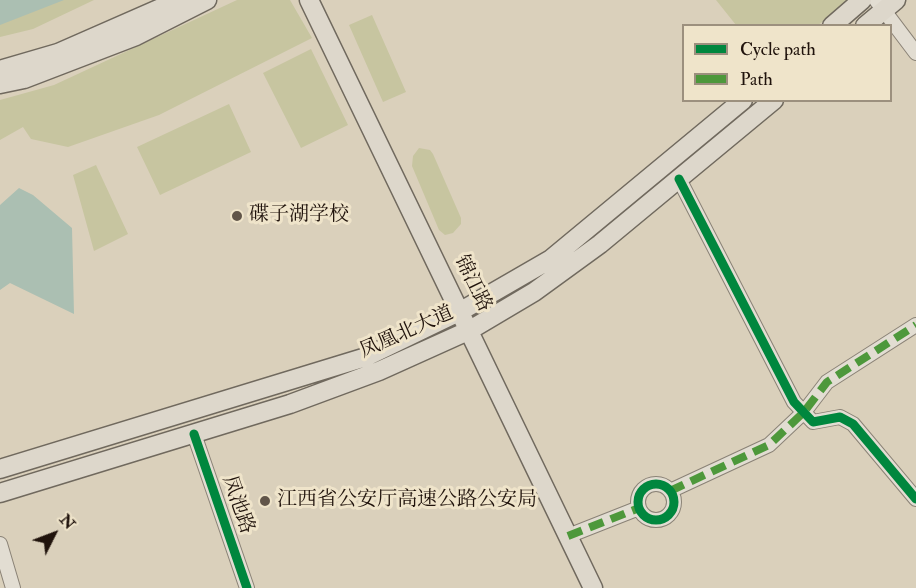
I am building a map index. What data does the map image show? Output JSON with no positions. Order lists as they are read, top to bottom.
{
  "streets": {
    "main road": ["锦江路", "凤凰北大道"],
    "street": ["凤池路"]
  },
  "crossings": [
    ["锦江路", "凤凰北大道"],
    ["凤凰北大道", "凤池路"]
  ],
  "places": ["碟子湖学校", "江西省公安厅高速公路公安局"],
  "legend": ["Cycle path", "Path"],
  "north": "top right"
}
